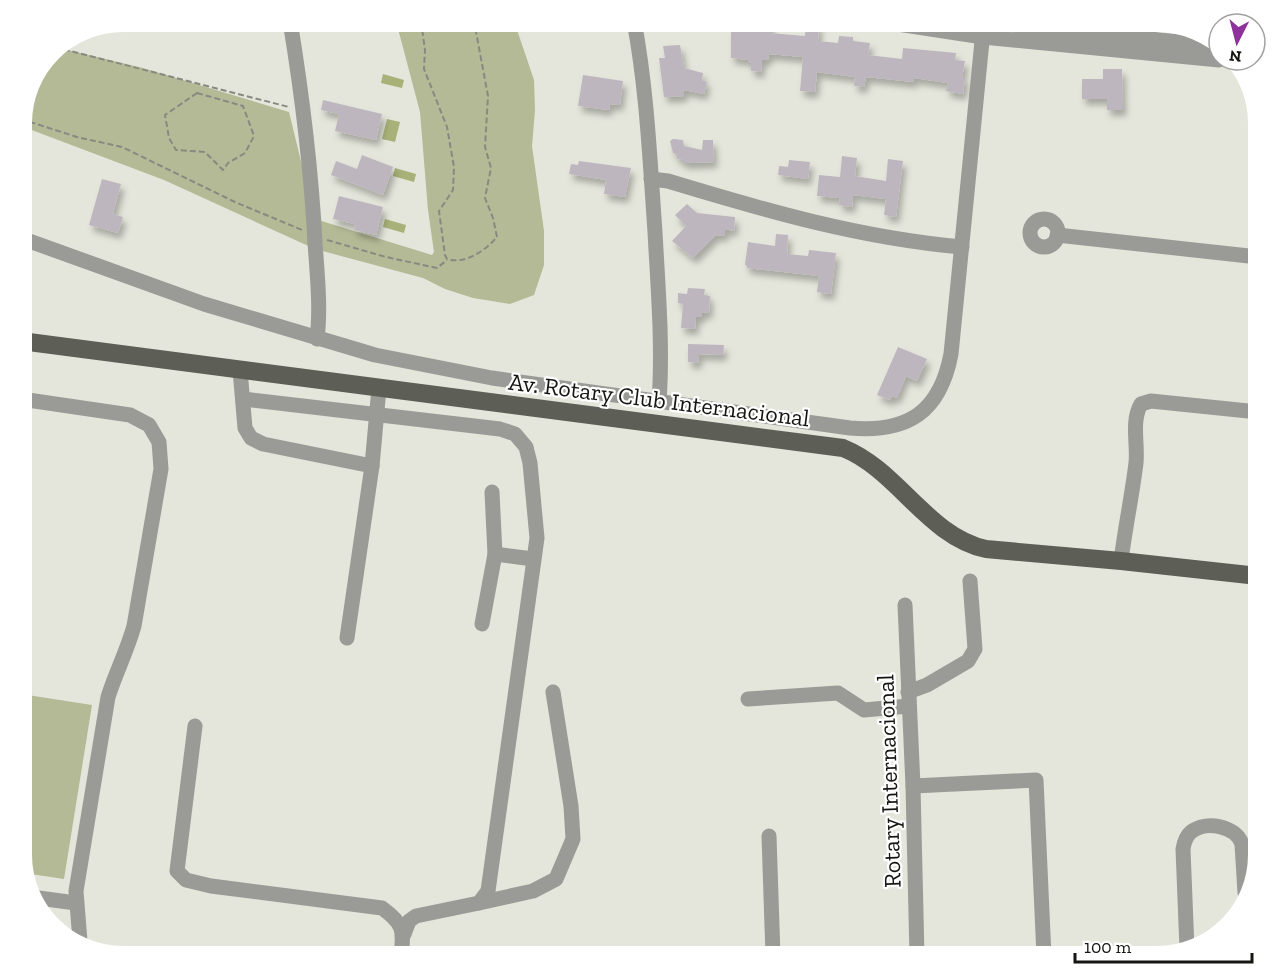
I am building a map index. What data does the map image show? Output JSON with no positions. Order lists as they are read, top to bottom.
{
  "streets": {
    "main road": ["Av. Rotary Club Internacional"],
    "street": ["Rotary Internacional"]
  },
  "scale_bar": "100 m",
  "north": "bottom"
}
